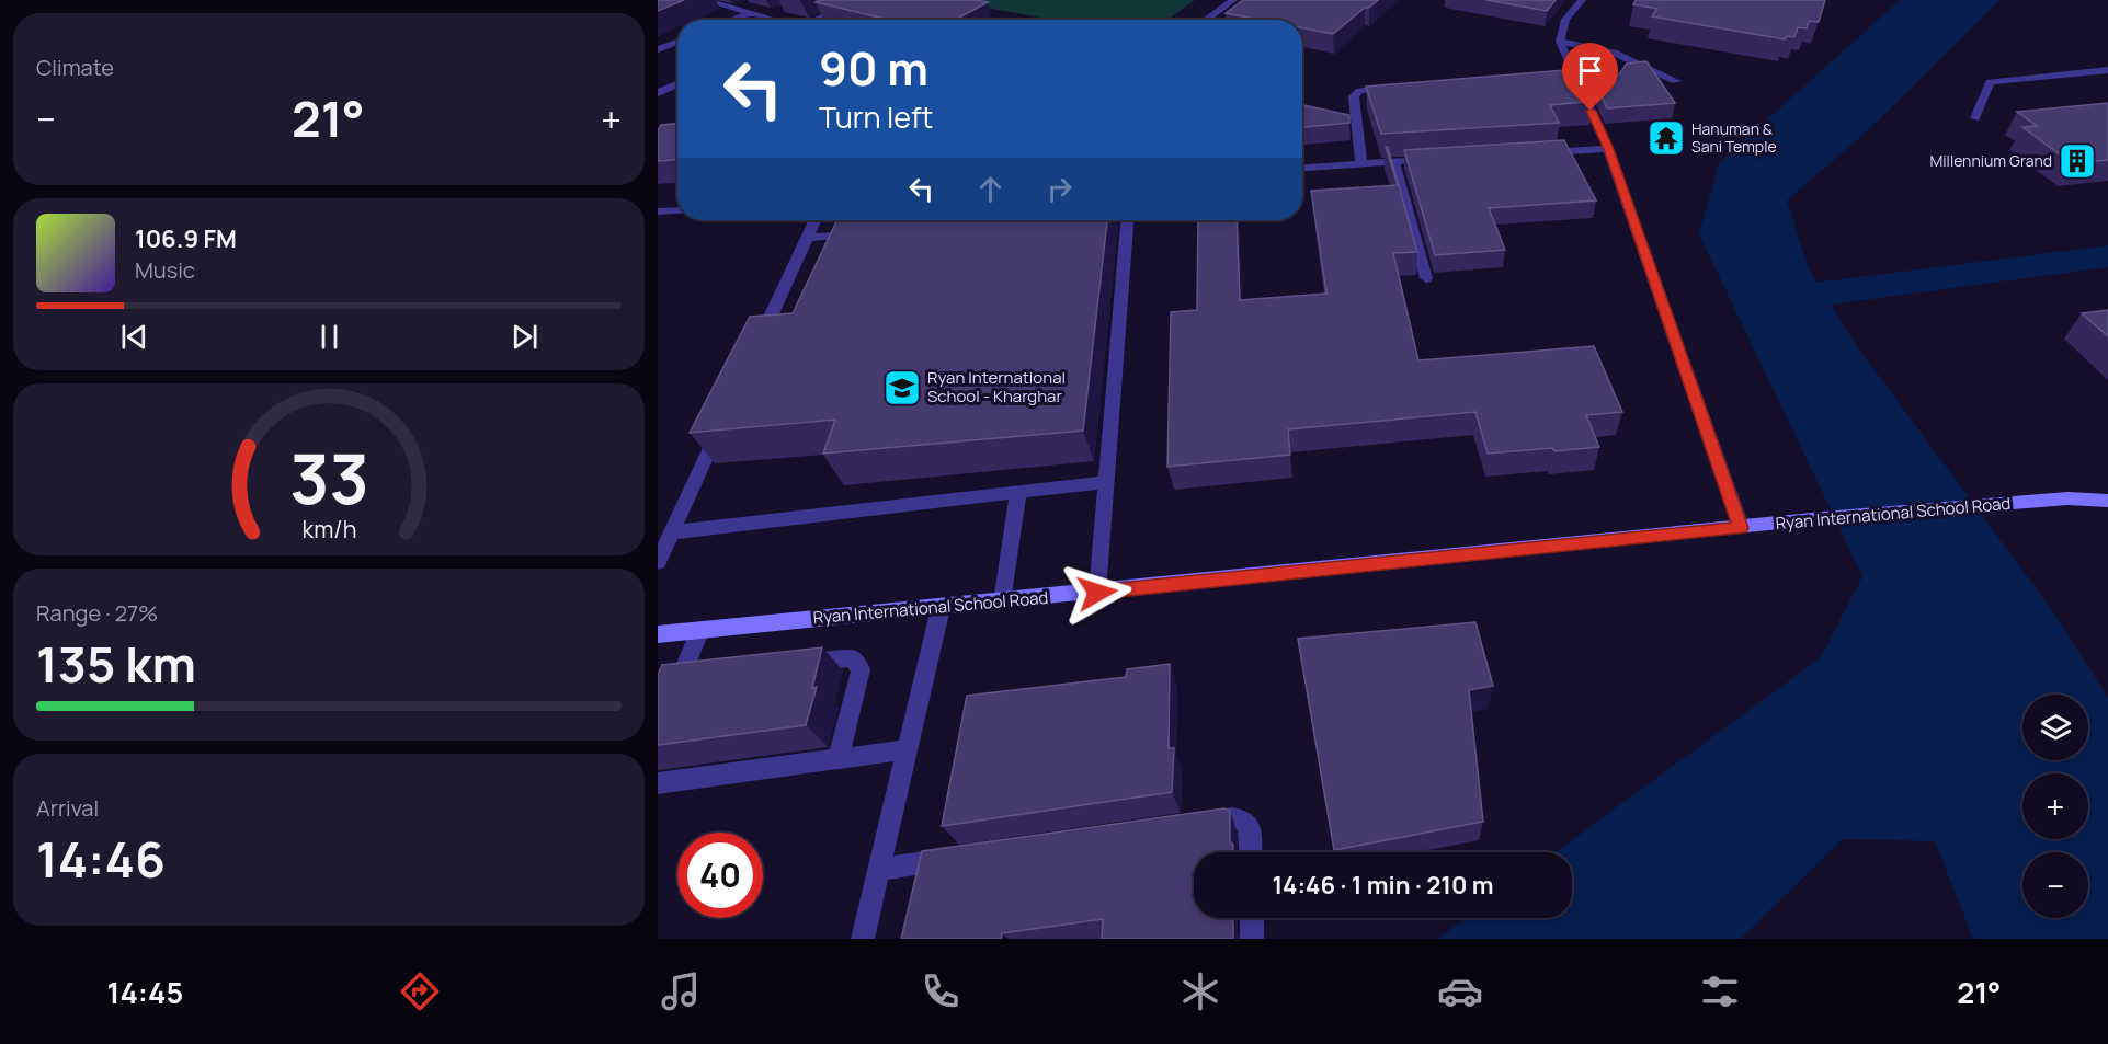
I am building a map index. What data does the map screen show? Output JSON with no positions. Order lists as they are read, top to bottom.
{
  "streets": {
    "street": ["Ryan International School Road"]
  },
  "places": {
    "temple": ["Hanuman & Sani Temple"],
    "building": ["Millennium Grand"],
    "school or university": ["Ryan International School - Kharghar"]
  },
  "page": {
    "tile": [
      "Climate",
      ["Range · 27%", "135 km"],
      ["Arrival", "14:46"]
    ],
    "turn": ["90 m", "Turn left"],
    "heat": ["−", "21°", "+"],
    "song": ["106.9 FM", "Music"],
    "map_buttons": ["+", "−"],
    "limit": "40",
    "trip": "14:46 · 1 min · 210 m",
    "tabs": ["14:45", "21°"],
    "gauge": ["33", "km/h"]
  }
}
